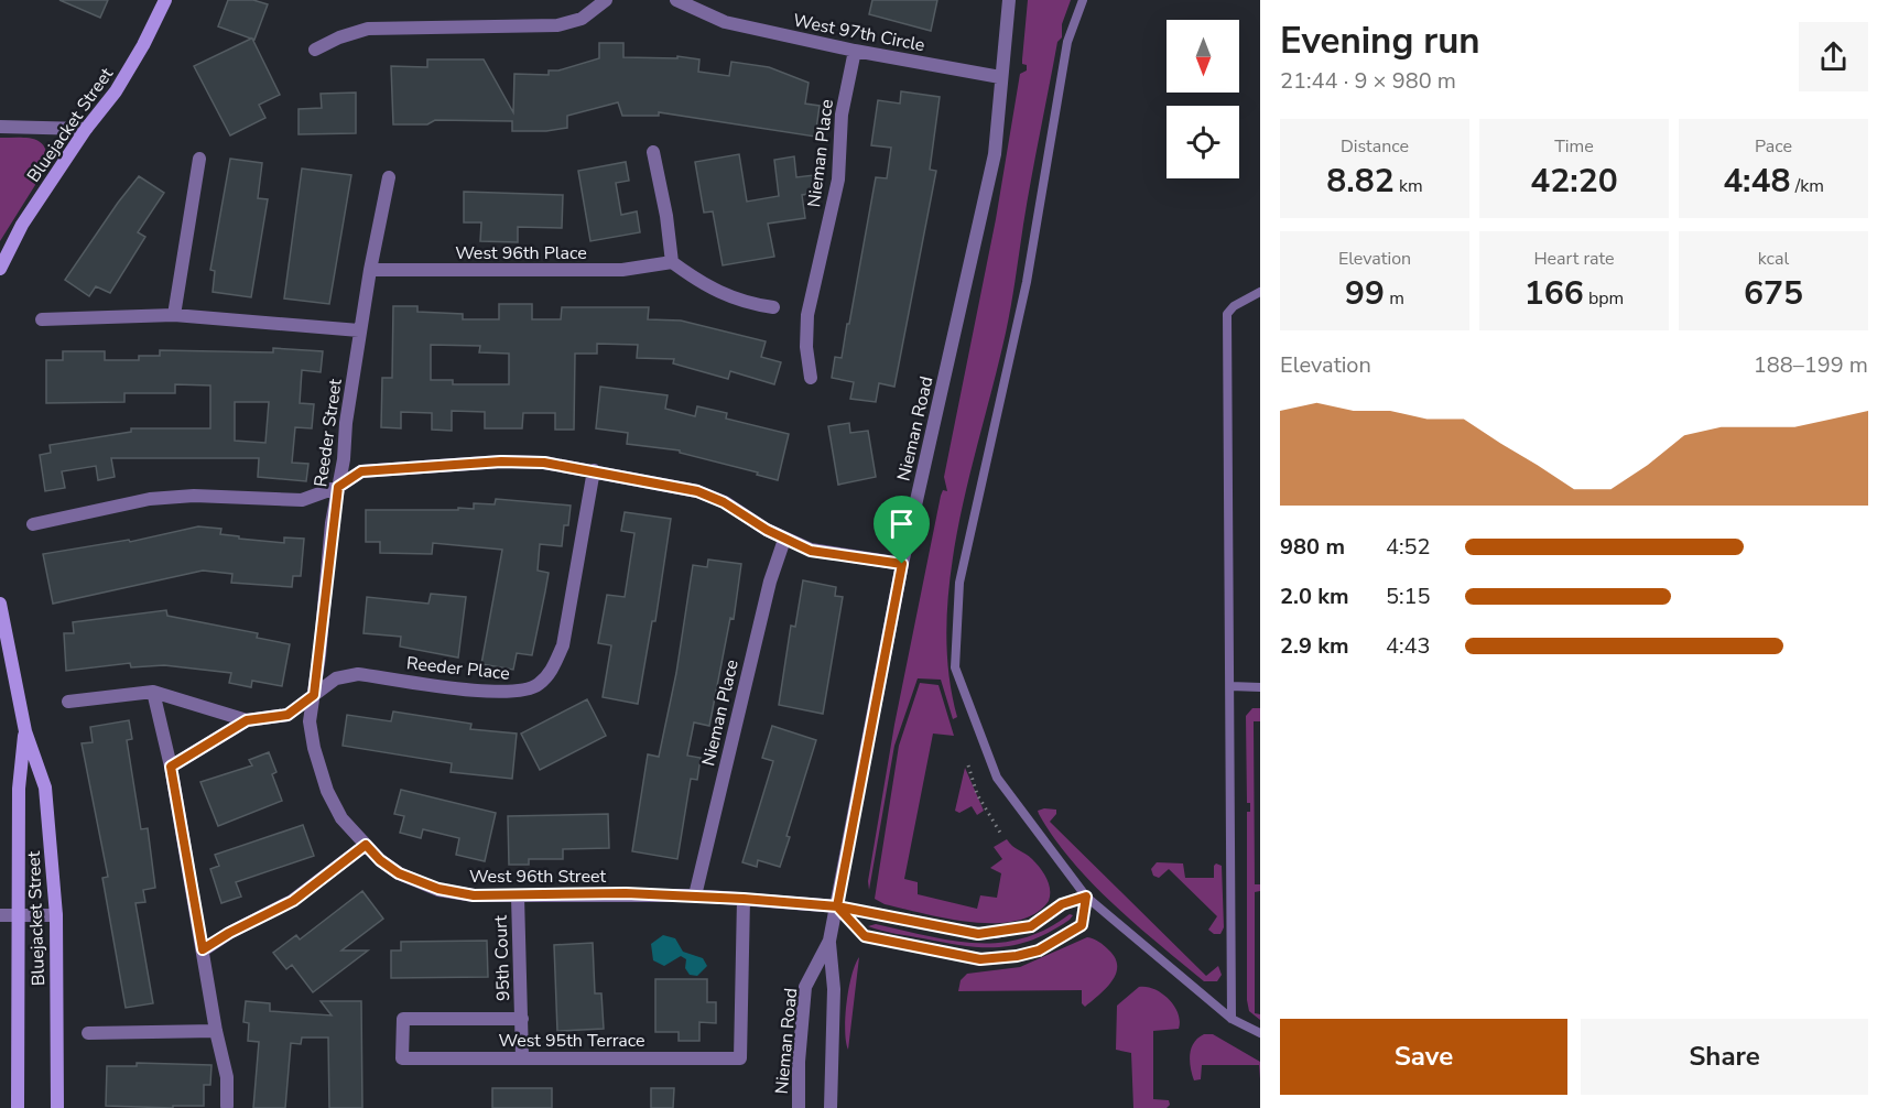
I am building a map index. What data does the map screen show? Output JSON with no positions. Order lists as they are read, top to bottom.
{
  "streets": {
    "street": [
      "West 97th Circle",
      "Bluejacket Street",
      "Nieman Place",
      "West 96th Place",
      "Nieman Road",
      "Reeder Street",
      "Reeder Place",
      "West 96th Street",
      "95th Court",
      "West 95th Terrace"
    ]
  },
  "crossings": [
    ["West 97th Circle", "Nieman Place"],
    ["West 97th Circle", "Nieman Road"],
    ["Nieman Place", "West 96th Street"],
    ["West 96th Place", "Reeder Street"],
    ["Nieman Road", "West 96th Street"],
    ["Reeder Street", "Reeder Place"],
    ["Reeder Street", "West 96th Street"],
    ["West 96th Street", "95th Court"],
    ["West 96th Street", "West 95th Terrace"],
    ["95th Court", "West 95th Terrace"]
  ],
  "north": "bottom",
  "page": {
    "heading": ["Evening run", "21:44 · 9 × 980 m"],
    "stats": [
      ["Distance", "8.82 km"],
      ["Time", "42:20"],
      ["Pace", "4:48 /km"],
      ["Elevation", "99 m"],
      ["Heart rate", "166 bpm"],
      ["kcal", "675"]
    ],
    "chart": ["Elevation", "188–199 m"],
    "list": [
      {
        "name": "980 m",
        "note": "4:52"
      },
      {
        "name": "2.0 km",
        "note": "5:15"
      },
      {
        "name": "2.9 km",
        "note": "4:43"
      }
    ],
    "buttons": ["Save", "Share"]
  }
}
